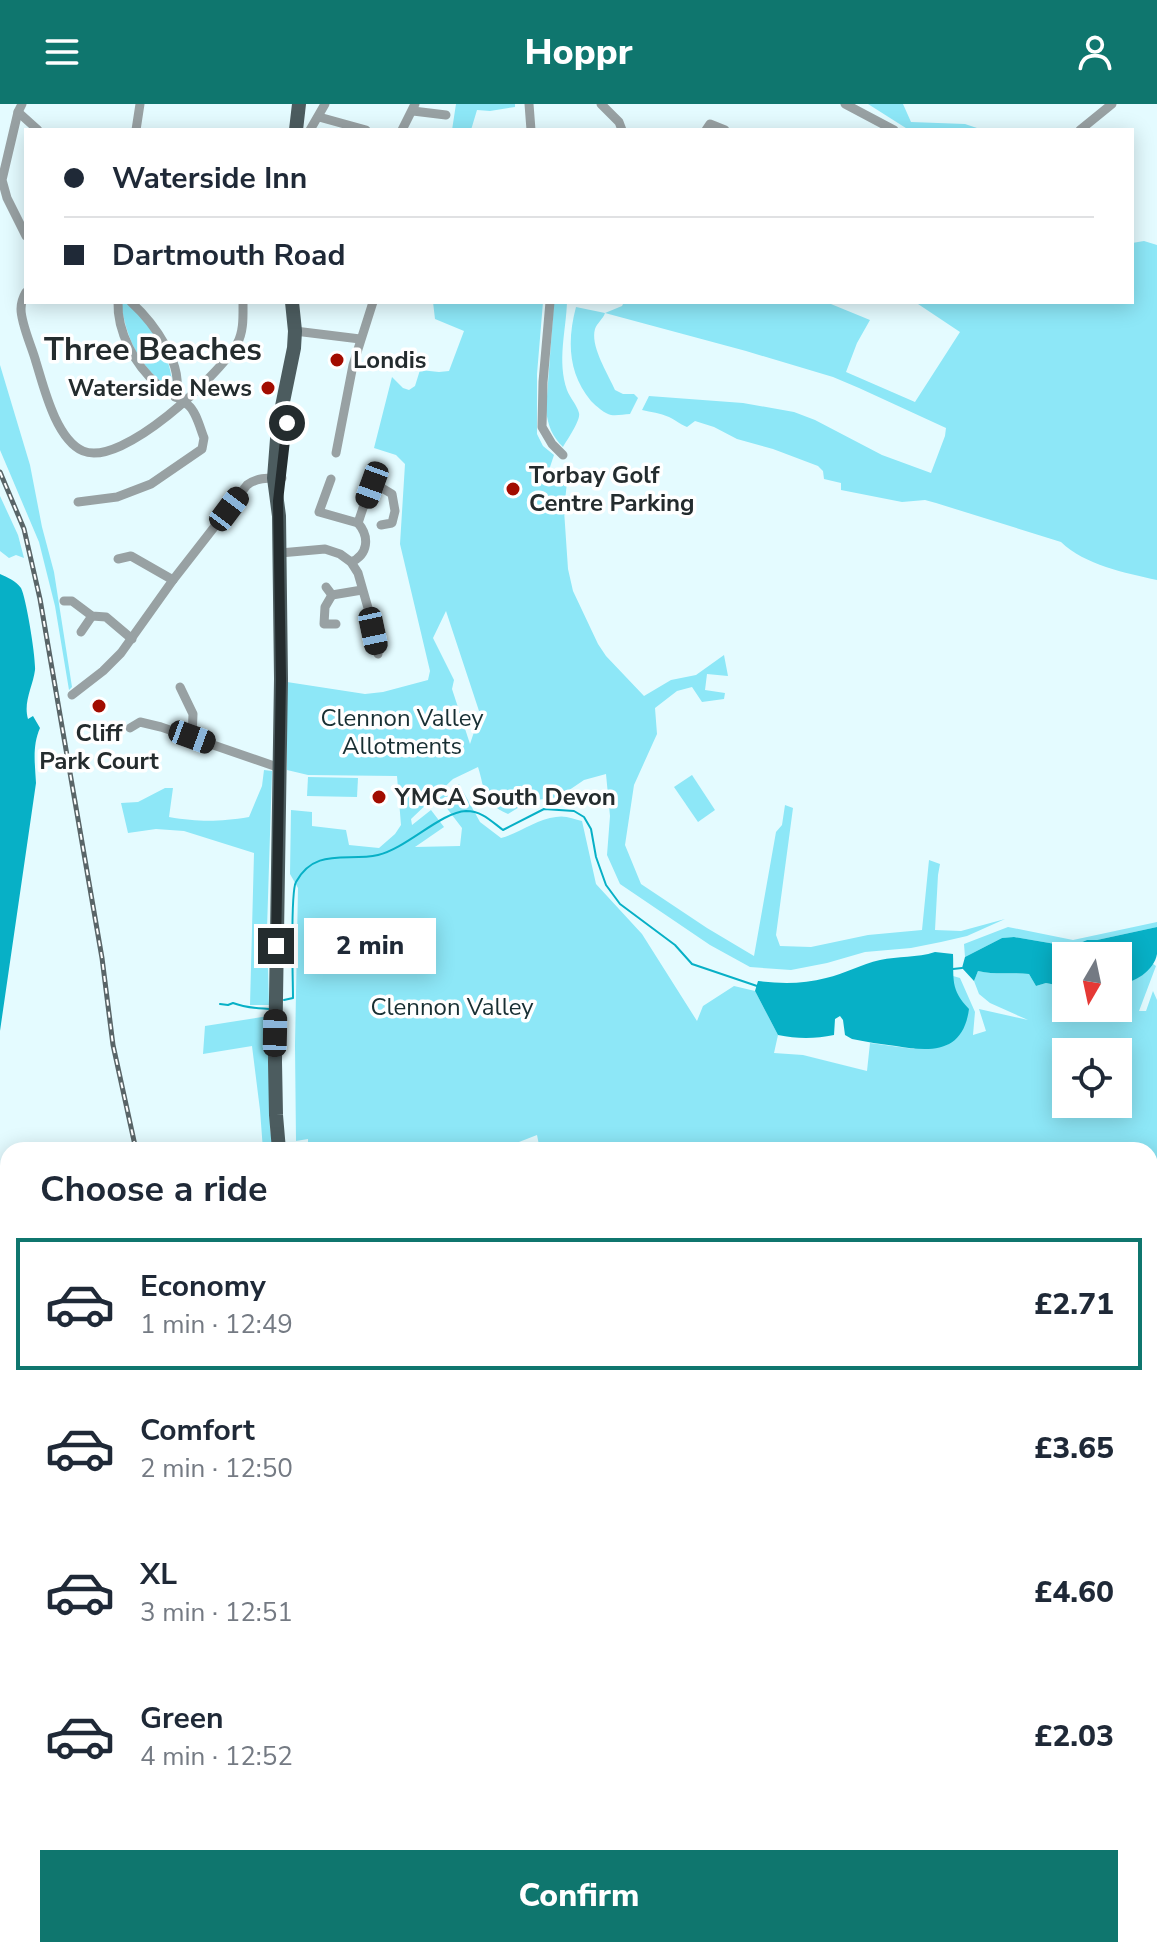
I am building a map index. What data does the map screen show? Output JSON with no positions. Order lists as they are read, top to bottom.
{
  "districts": ["Three Beaches"],
  "parks": ["Clennon Valley Allotments", "Clennon Valley"],
  "places": [
    "Londis",
    "Waterside News",
    "Torbay Golf Centre Parking",
    "Cliff Park Court",
    "YMCA South Devon"
  ],
  "north": "bottom",
  "page": {
    "header": "Hoppr",
    "banner": ["Waterside Inn", "Dartmouth Road"],
    "bubble": "2 min",
    "heading": "Choose a ride",
    "list": [
      {
        "name": "Economy",
        "note": "1 min · 12:49",
        "value": "£2.71"
      },
      {
        "name": "Comfort",
        "note": "2 min · 12:50",
        "value": "£3.65"
      },
      {
        "name": "XL",
        "note": "3 min · 12:51",
        "value": "£4.60"
      },
      {
        "name": "Green",
        "note": "4 min · 12:52",
        "value": "£2.03"
      }
    ],
    "buttons": "Confirm"
  }
}
